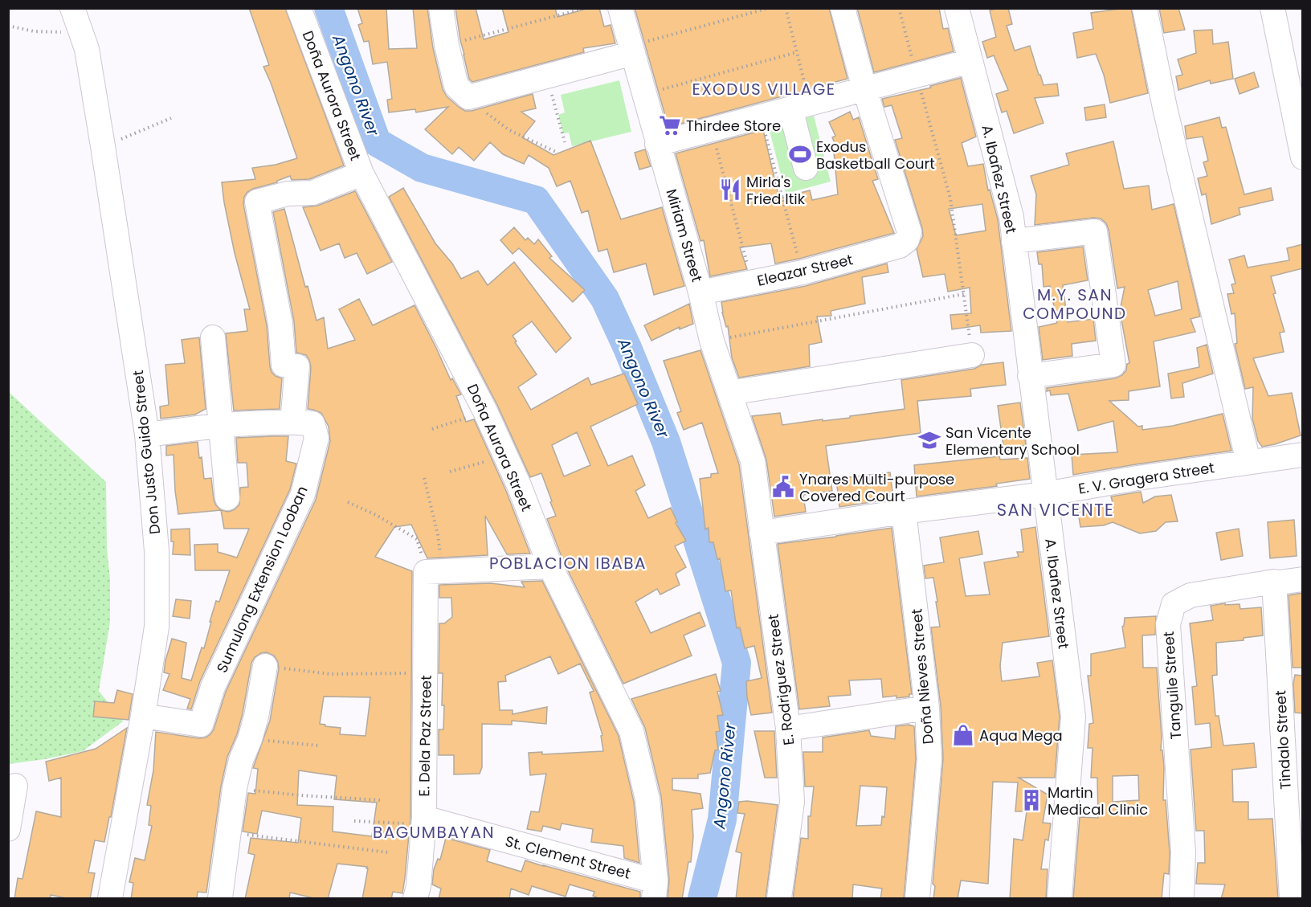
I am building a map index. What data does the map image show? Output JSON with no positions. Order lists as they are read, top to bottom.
{
  "streets": {
    "street": [
      "Doña Aurora Street",
      "A. Ibañez Street",
      "Miriam Street",
      "Eleazar Street",
      "Don Justo Guido Street",
      "E. V. Gragera Street",
      "Sumulong Extension Looban",
      "Doña Nieves Street",
      "E. Rodriguez Street",
      "Tanguile Street",
      "E. Dela Paz Street",
      "Tindalo Street",
      "St. Clement Street"
    ]
  },
  "crossings": [
    ["Doña Aurora Street", "St. Clement Street"],
    ["A. Ibañez Street", "E. V. Gragera Street"],
    ["Miriam Street", "Eleazar Street"],
    ["Miriam Street", "E. Rodriguez Street"],
    ["Don Justo Guido Street", "Sumulong Extension Looban"],
    ["E. V. Gragera Street", "Doña Nieves Street"],
    ["E. V. Gragera Street", "E. Rodriguez Street"],
    ["Tanguile Street", "Tindalo Street"],
    ["E. Dela Paz Street", "St. Clement Street"]
  ],
  "districts": [
    "EXODUS VILLAGE",
    "M.Y. SAN COMPOUND",
    "SAN VICENTE",
    "POBLACION IBABA",
    "BAGUMBAYAN"
  ],
  "water": ["Angono River"],
  "places": {
    "supermarket": ["Thirdee Store"],
    "sports": ["Exodus Basketball Court"],
    "restaurant": ["Mirla's Fried Itik"],
    "school or university": ["San Vicente Elementary School"],
    "public building": ["Ynares Multi-purpose Covered Court"],
    "shop": ["Aqua Mega"],
    "building": ["Martin Medical Clinic"]
  }
}
